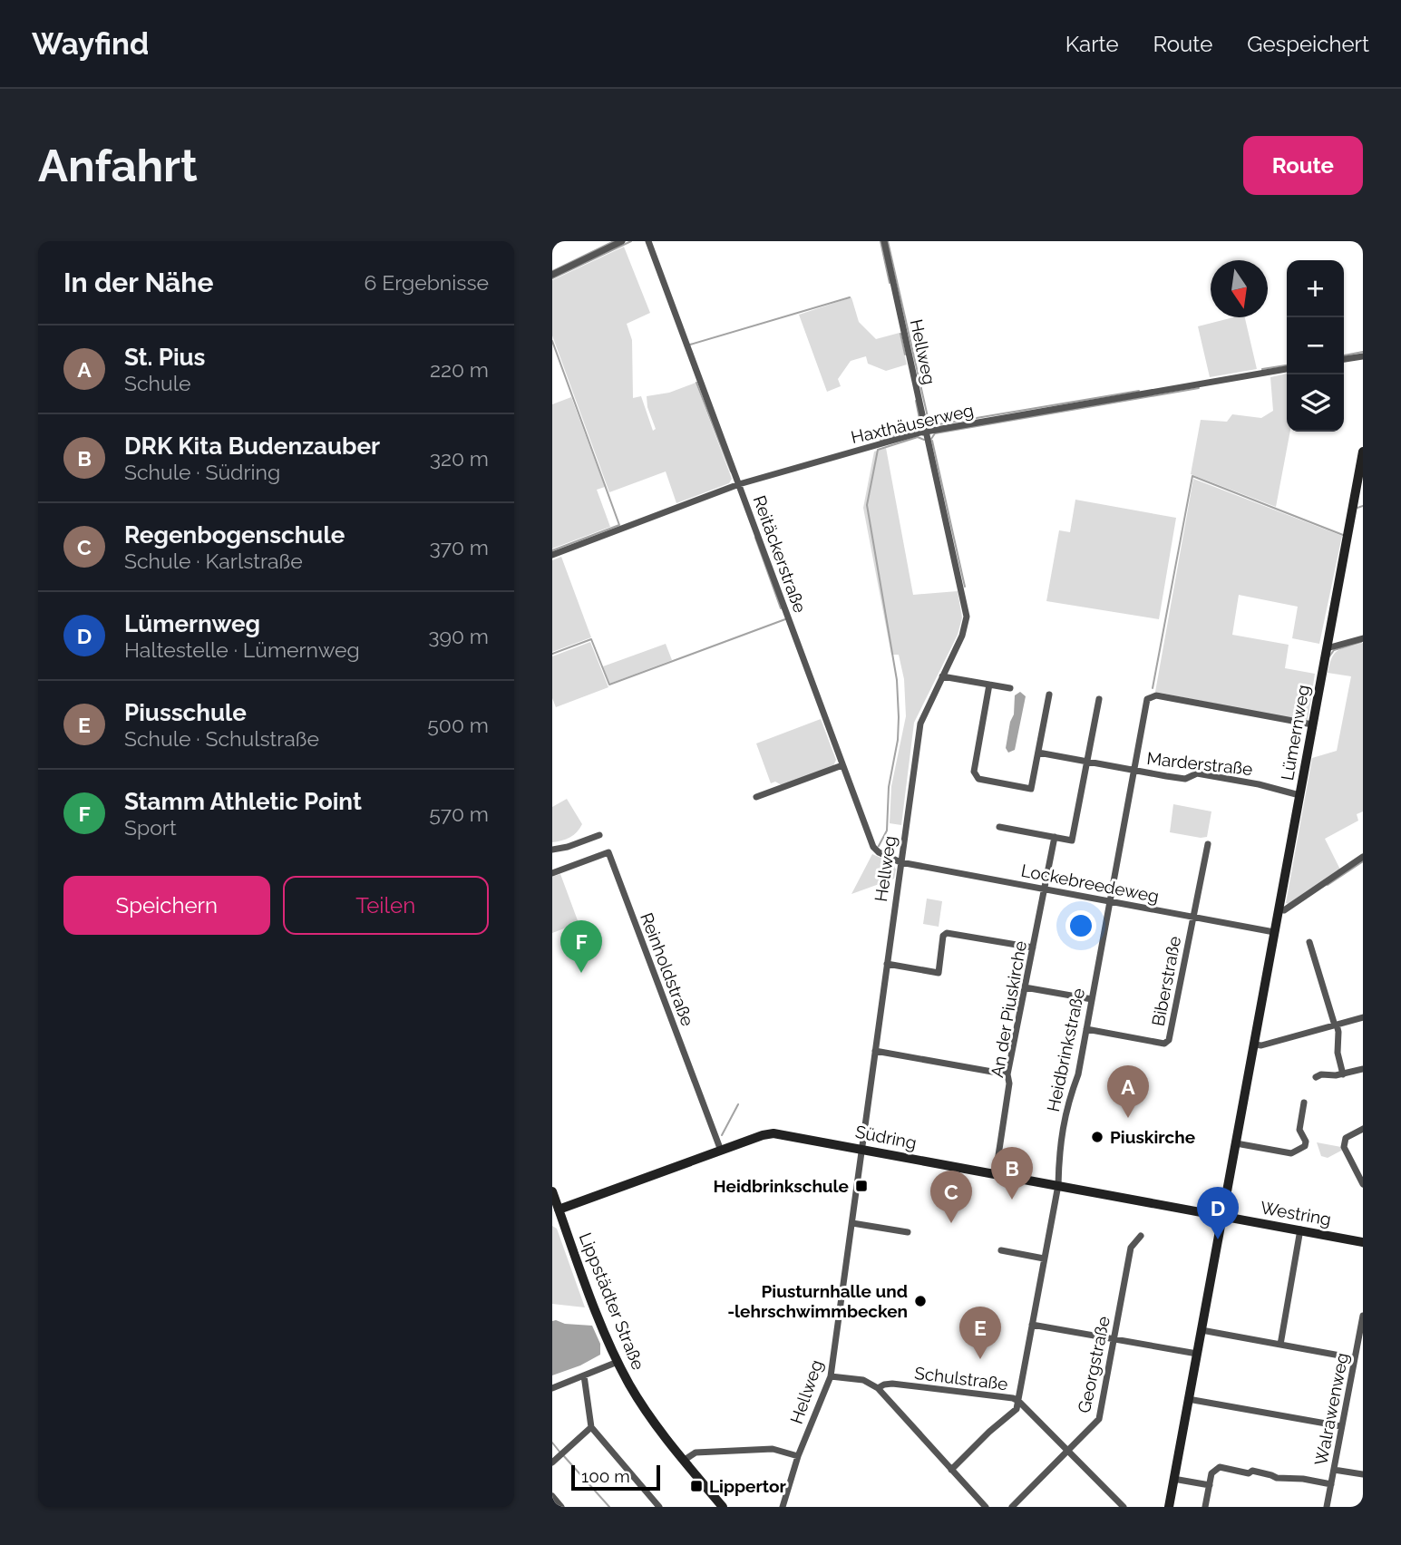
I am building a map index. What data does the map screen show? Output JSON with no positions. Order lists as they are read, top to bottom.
{
  "streets": {
    "street": [
      "Hellweg",
      "Haxthäuserweg",
      "Reitäckerstraße",
      "Lümernweg",
      "Marderstraße",
      "Lockebreedeweg",
      "Reinholdstraße",
      "Biberstraße",
      "An der Piuskirche",
      "Heidbrinkstraße",
      "Südring",
      "Westring",
      "Lippstädter Straße",
      "Georgstraße",
      "Schulstraße",
      "Walrawenweg"
    ]
  },
  "crossings": [
    ["Hellweg", "Haxthäuserweg"],
    ["Hellweg", "Reitäckerstraße"],
    ["Hellweg", "Lockebreedeweg"],
    ["Hellweg", "Südring"],
    ["Hellweg", "Schulstraße"],
    ["Haxthäuserweg", "Reitäckerstraße"],
    ["Reitäckerstraße", "Lockebreedeweg"],
    ["Lümernweg", "Marderstraße"],
    ["Lümernweg", "Lockebreedeweg"],
    ["Lümernweg", "Heidbrinkstraße"],
    ["Lümernweg", "Südring"],
    ["Lümernweg", "Westring"],
    ["Marderstraße", "Heidbrinkstraße"],
    ["Lockebreedeweg", "Biberstraße"],
    ["Lockebreedeweg", "An der Piuskirche"],
    ["Lockebreedeweg", "Heidbrinkstraße"],
    ["Reinholdstraße", "Südring"],
    ["Biberstraße", "Heidbrinkstraße"],
    ["An der Piuskirche", "Südring"],
    ["Heidbrinkstraße", "Südring"],
    ["Heidbrinkstraße", "Schulstraße"],
    ["Südring", "Westring"],
    ["Südring", "Lippstädter Straße"],
    ["Georgstraße", "Schulstraße"]
  ],
  "places": {
    "other": ["Piuskirche", "Piusturnhalle und -lehrschwimmbecken"],
    "transit": ["Heidbrinkschule", "Lippertor"]
  },
  "scale_bar": "100 m",
  "north": "bottom",
  "page": {
    "header": "Wayfind",
    "nav": ["Karte", "Route", "Gespeichert"],
    "buttons": [
      "Route",
      ["Speichern", "Teilen"]
    ],
    "title": "Anfahrt",
    "heading": ["In der Nähe", "6 Ergebnisse"],
    "map_buttons": ["+", "−"],
    "list": [
      {
        "mark": "A",
        "name": "St. Pius",
        "note": "Schule",
        "value": "220 m"
      },
      {
        "mark": "B",
        "name": "DRK Kita Budenzauber",
        "note": "Schule · Südring",
        "value": "320 m"
      },
      {
        "mark": "C",
        "name": "Regenbogenschule",
        "note": "Schule · Karlstraße",
        "value": "370 m"
      },
      {
        "mark": "D",
        "name": "Lümernweg",
        "note": "Haltestelle · Lümernweg",
        "value": "390 m"
      },
      {
        "mark": "E",
        "name": "Piusschule",
        "note": "Schule · Schulstraße",
        "value": "500 m"
      },
      {
        "mark": "F",
        "name": "Stamm Athletic Point",
        "note": "Sport",
        "value": "570 m"
      }
    ],
    "pins": [
      "F",
      "A",
      "B",
      "C",
      "D",
      "E"
    ],
    "scale": "100 m"
  }
}
